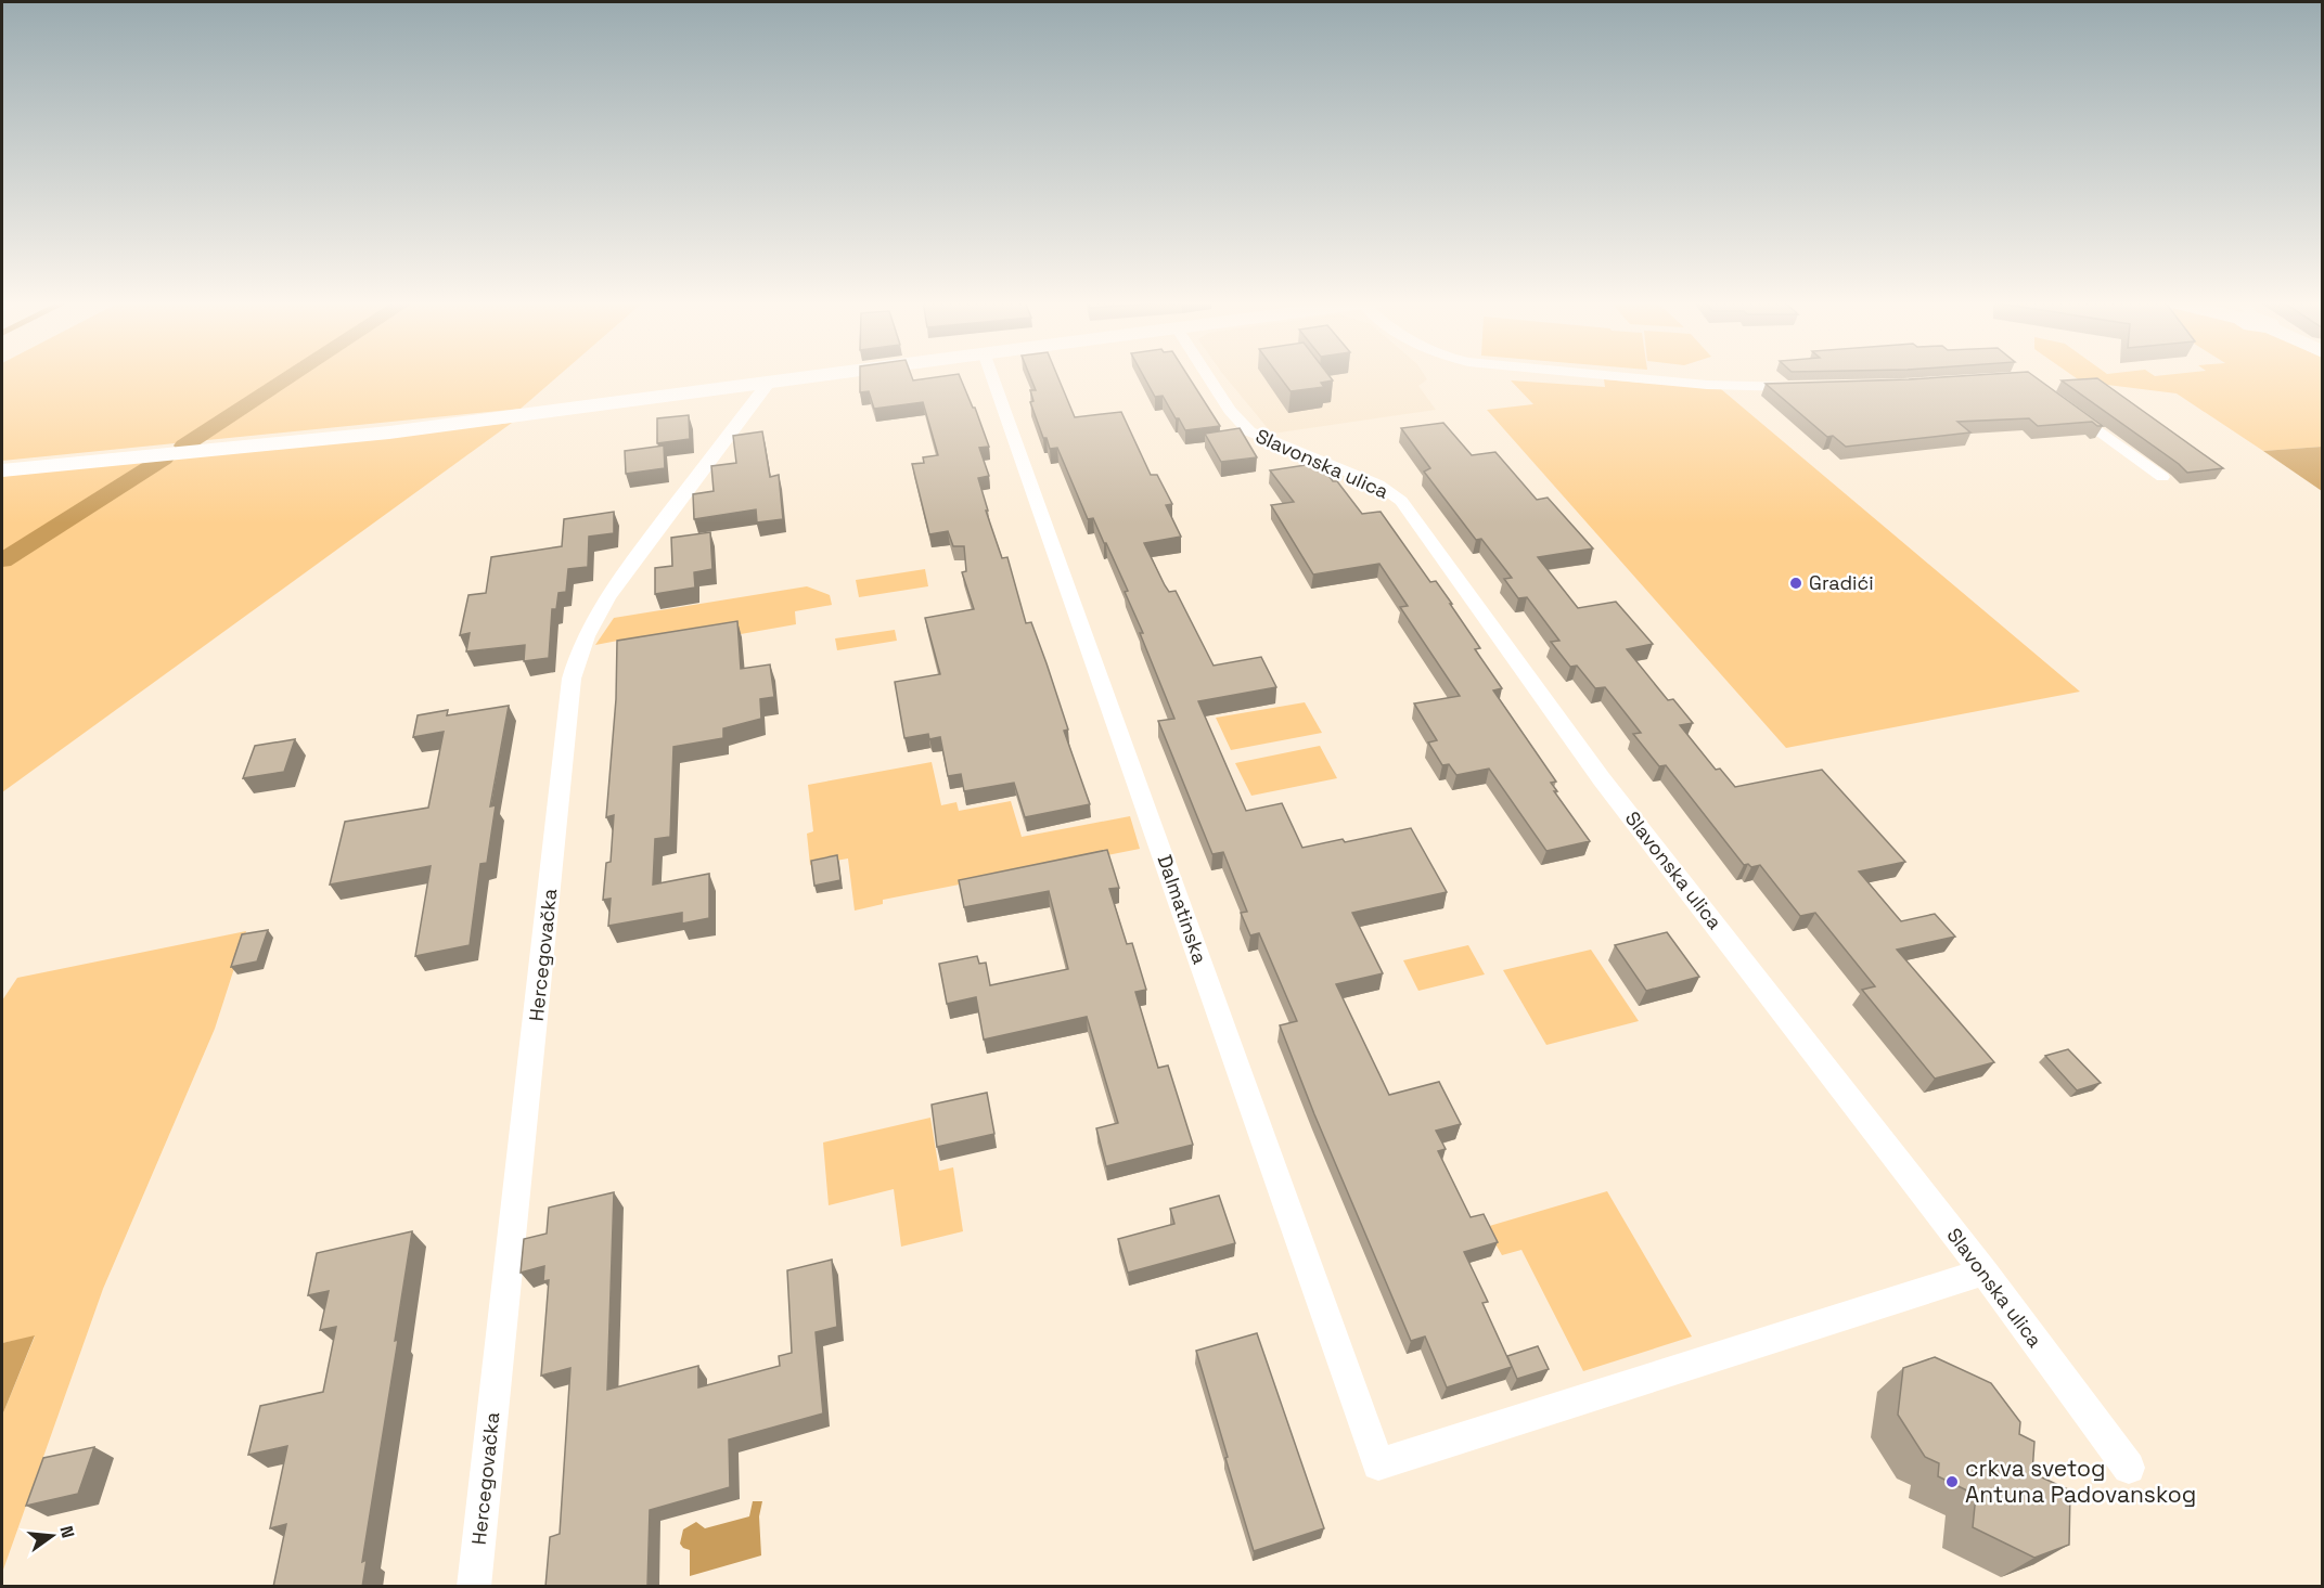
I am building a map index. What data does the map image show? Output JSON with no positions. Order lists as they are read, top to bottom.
{
  "streets": {
    "street": ["Slavonska ulica", "Dalmatinska", "Hercegovačka"]
  },
  "crossings": [
    ["Slavonska ulica", "Dalmatinska"]
  ],
  "places": ["Gradići", "crkva svetog Antuna Padovanskog"],
  "north": "right"
}
